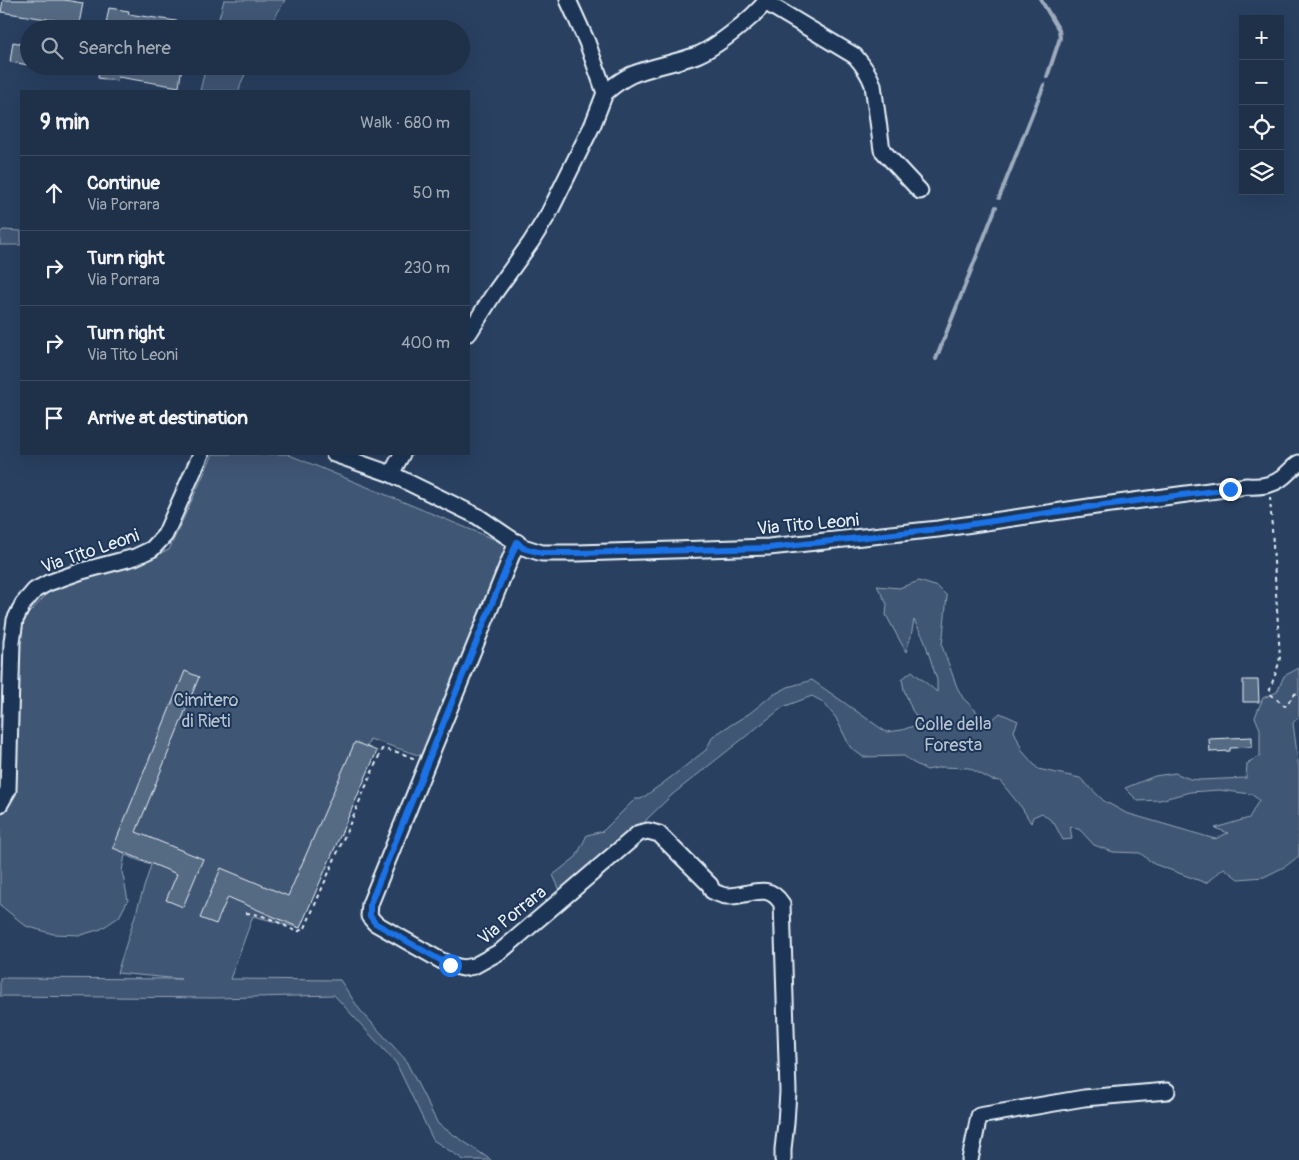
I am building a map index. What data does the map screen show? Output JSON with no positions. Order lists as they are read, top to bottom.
{
  "streets": {
    "street": ["Via Tito Leoni", "Via Porrara"]
  },
  "crossings": [
    ["Via Tito Leoni", "Via Porrara"]
  ],
  "parks": ["Cimitero di Rieti", "Colle della Foresta"],
  "page": {
    "map_buttons": ["+", "−"],
    "search": "Search here",
    "heading": ["9 min", "Walk · 680 m"],
    "list": [
      ["Continue", "Via Porrara", "50 m"],
      ["Turn right", "Via Porrara", "230 m"],
      ["Turn right", "Via Tito Leoni", "400 m"],
      "Arrive at destination"
    ]
  }
}
